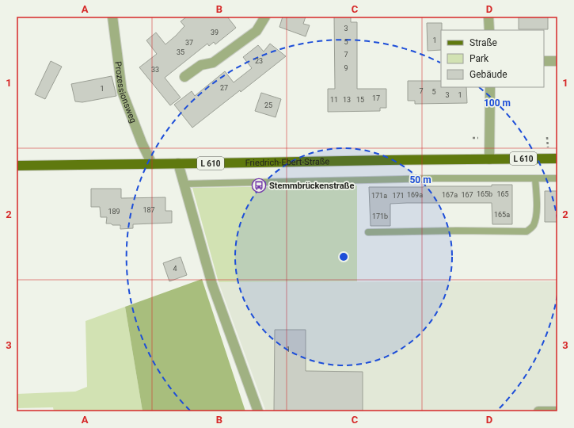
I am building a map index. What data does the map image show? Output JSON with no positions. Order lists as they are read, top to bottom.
{
  "streets": {
    "main road": ["L 610", "Friedrich-Ebert-Straße"],
    "street": ["Prozessionsweg"]
  },
  "crossings": [
    ["Prozessionsweg", "Friedrich-Ebert-Straße"]
  ],
  "places": {
    "bus stop": ["Stemmbrückenstraße"]
  },
  "house_numbers": [
    "3",
    "39",
    "1",
    "5",
    "37",
    "35",
    "7",
    "23",
    "9",
    "33",
    "27",
    "1",
    "7",
    "5",
    "3",
    "1",
    "17",
    "11",
    "13",
    "15",
    "25",
    "165b",
    "165",
    "169a",
    "167a",
    "167",
    "171a",
    "171",
    "187",
    "189",
    "165a",
    "171b",
    "4",
    "1"
  ],
  "legend": ["Straße", "Park", "Gebäude"],
  "grid": {
    "columns": [
      "A",
      "B",
      "C",
      "D"
    ],
    "rows": ["1", "2", "3"]
  },
  "rings": ["100 m", "50 m"]
}
